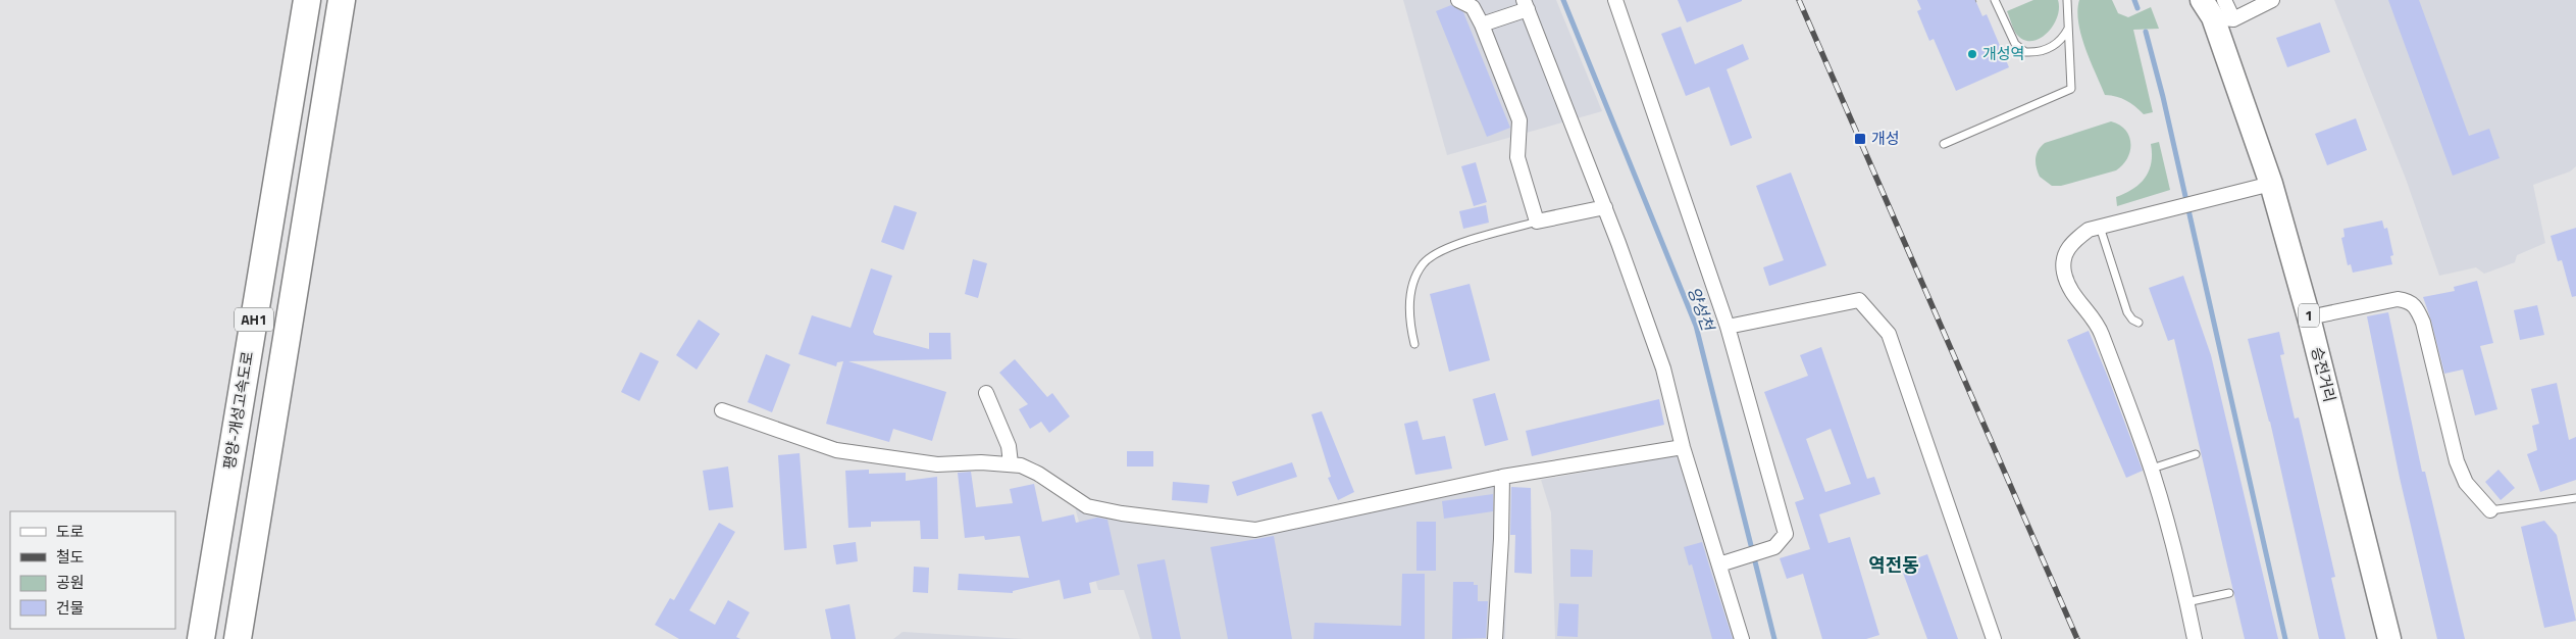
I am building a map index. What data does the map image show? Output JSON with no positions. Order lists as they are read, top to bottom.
{
  "streets": {
    "highway": ["AH1", "평양-개성고속도로"],
    "main road": ["1", "승전거리"]
  },
  "districts": ["역전동"],
  "water": ["양성천"],
  "places": {
    "other": ["개성역"],
    "transit": ["개성"]
  },
  "legend": [
    "도로",
    "철도",
    "공원",
    "건물"
  ]
}
